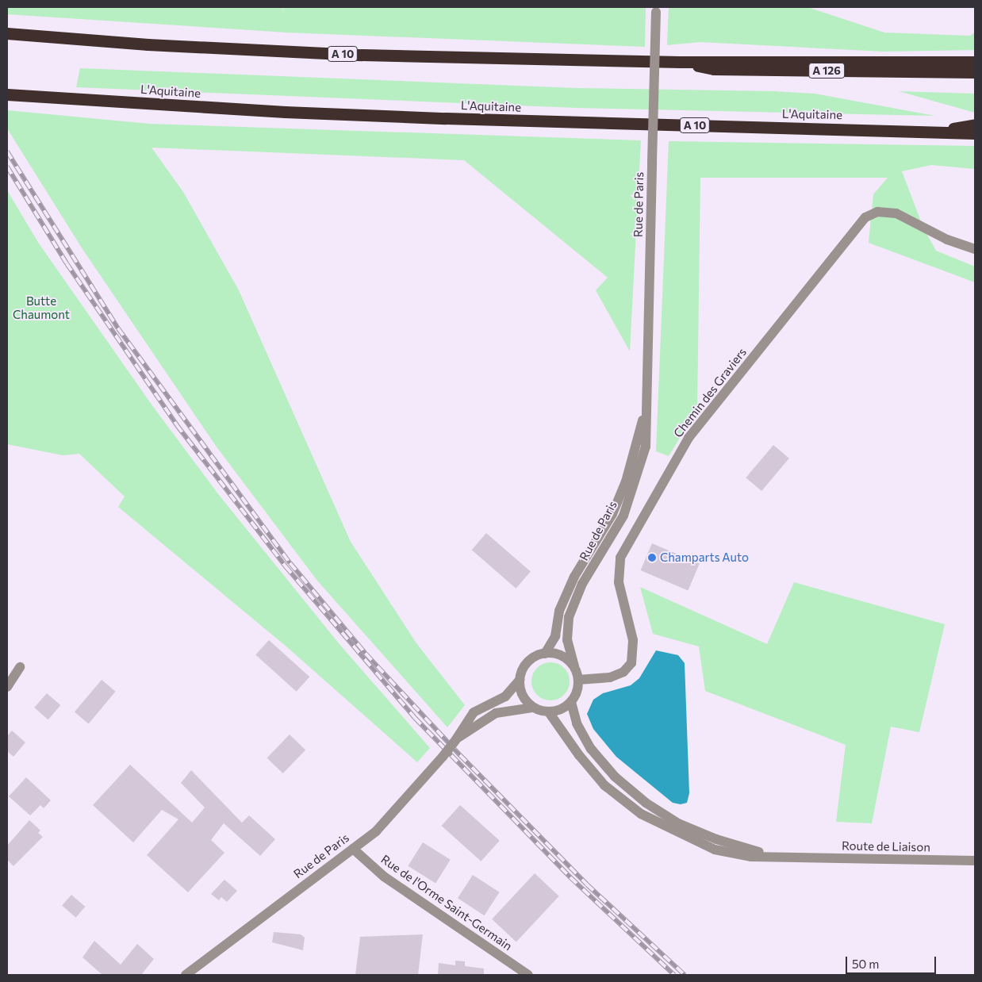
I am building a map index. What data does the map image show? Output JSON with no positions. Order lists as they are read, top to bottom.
{
  "streets": {
    "highway": ["A 10", "A 126", "L'Aquitaine"],
    "street": [
      "Rue de Paris",
      "Chemin des Graviers",
      "Route de Liaison",
      "Rue de l'Orme Saint-Germain"
    ]
  },
  "crossings": [
    ["A 10", "A 126"],
    ["Rue de Paris", "Chemin des Graviers"],
    ["Rue de Paris", "Route de Liaison"],
    ["Rue de Paris", "Rue de l'Orme Saint-Germain"],
    ["Chemin des Graviers", "Route de Liaison"]
  ],
  "parks": ["Butte Chaumont"],
  "places": ["Champarts Auto"],
  "scale_bar": "50 m"
}
